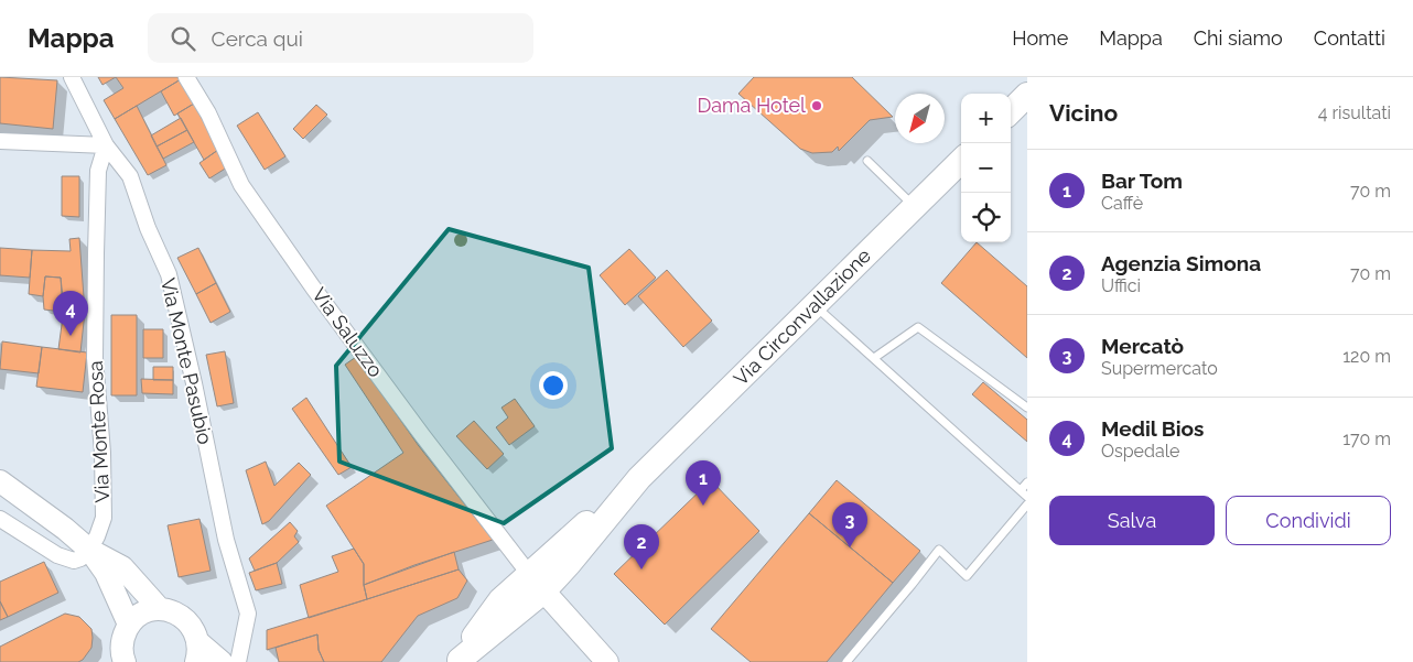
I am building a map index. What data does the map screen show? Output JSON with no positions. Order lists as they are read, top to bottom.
{
  "streets": {
    "main road": ["Via Circonvallazione"],
    "street": ["Via Saluzzo", "Via Monte Pasubio", "Via Monte Rosa"]
  },
  "crossings": [
    ["Via Circonvallazione", "Via Saluzzo"],
    ["Via Monte Pasubio", "Via Monte Rosa"]
  ],
  "places": ["Dama Hotel"],
  "north": "bottom left",
  "page": {
    "header": "Mappa",
    "search": "Cerca qui",
    "nav": [
      "Home",
      "Mappa",
      "Chi siamo",
      "Contatti"
    ],
    "heading": ["Vicino", "4 risultati"],
    "map_buttons": ["+", "−"],
    "list": [
      {
        "mark": "1",
        "name": "Bar Tom",
        "note": "Caffè",
        "value": "70 m"
      },
      {
        "mark": "2",
        "name": "Agenzia Simona",
        "note": "Uffici",
        "value": "70 m"
      },
      {
        "mark": "3",
        "name": "Mercatò",
        "note": "Supermercato",
        "value": "120 m"
      },
      {
        "mark": "4",
        "name": "Medil Bios",
        "note": "Ospedale",
        "value": "170 m"
      }
    ],
    "pins": [
      "4",
      "1",
      "3",
      "2"
    ],
    "buttons": ["Salva", "Condividi"]
  }
}
